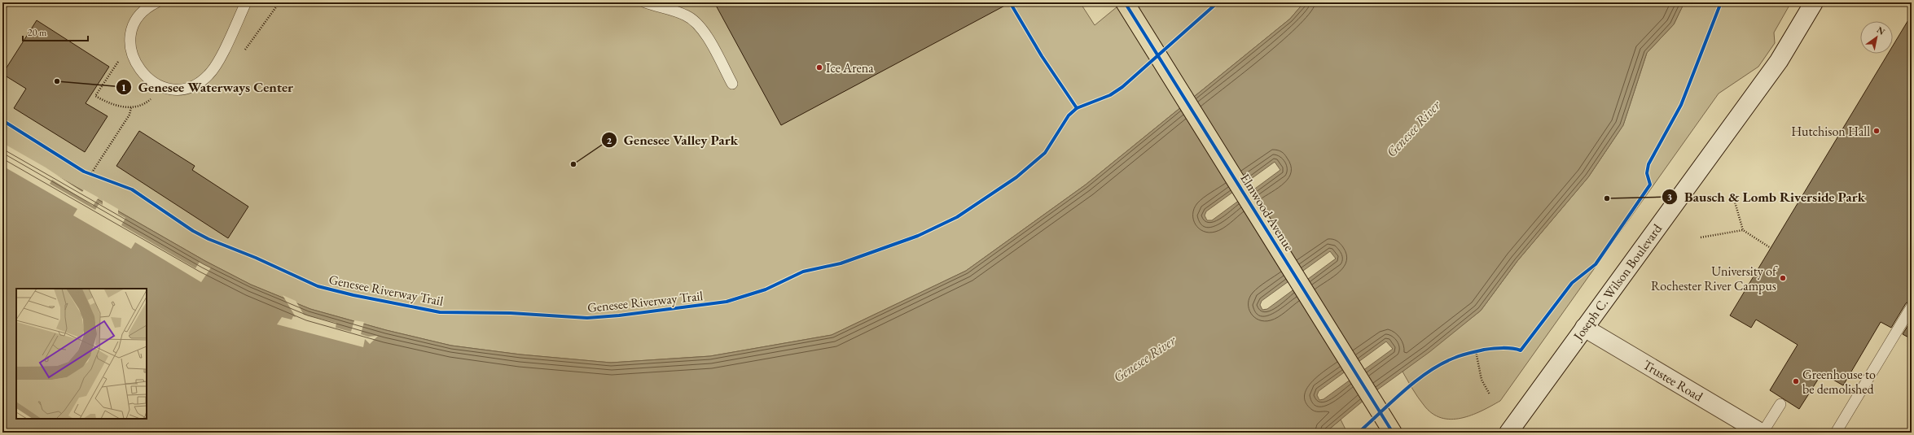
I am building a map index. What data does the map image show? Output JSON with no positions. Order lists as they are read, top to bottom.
{
  "streets": {
    "main road": ["Elmwood Avenue"],
    "street": ["Joseph C. Wilson Boulevard", "Trustee Road"],
    "cycle path": ["Genesee Riverway Trail"]
  },
  "crossings": [
    ["Joseph C. Wilson Boulevard", "Trustee Road"]
  ],
  "water": ["Genesee River"],
  "places": [
    "Ice Arena",
    "Genesee Waterways Center",
    "Hutchison Hall",
    "Genesee Valley Park",
    "Bausch & Lomb Riverside Park",
    "University of Rochester River Campus",
    "Greenhouse to be demolished"
  ],
  "scale_bar": "20 m",
  "north": "top right"
}
